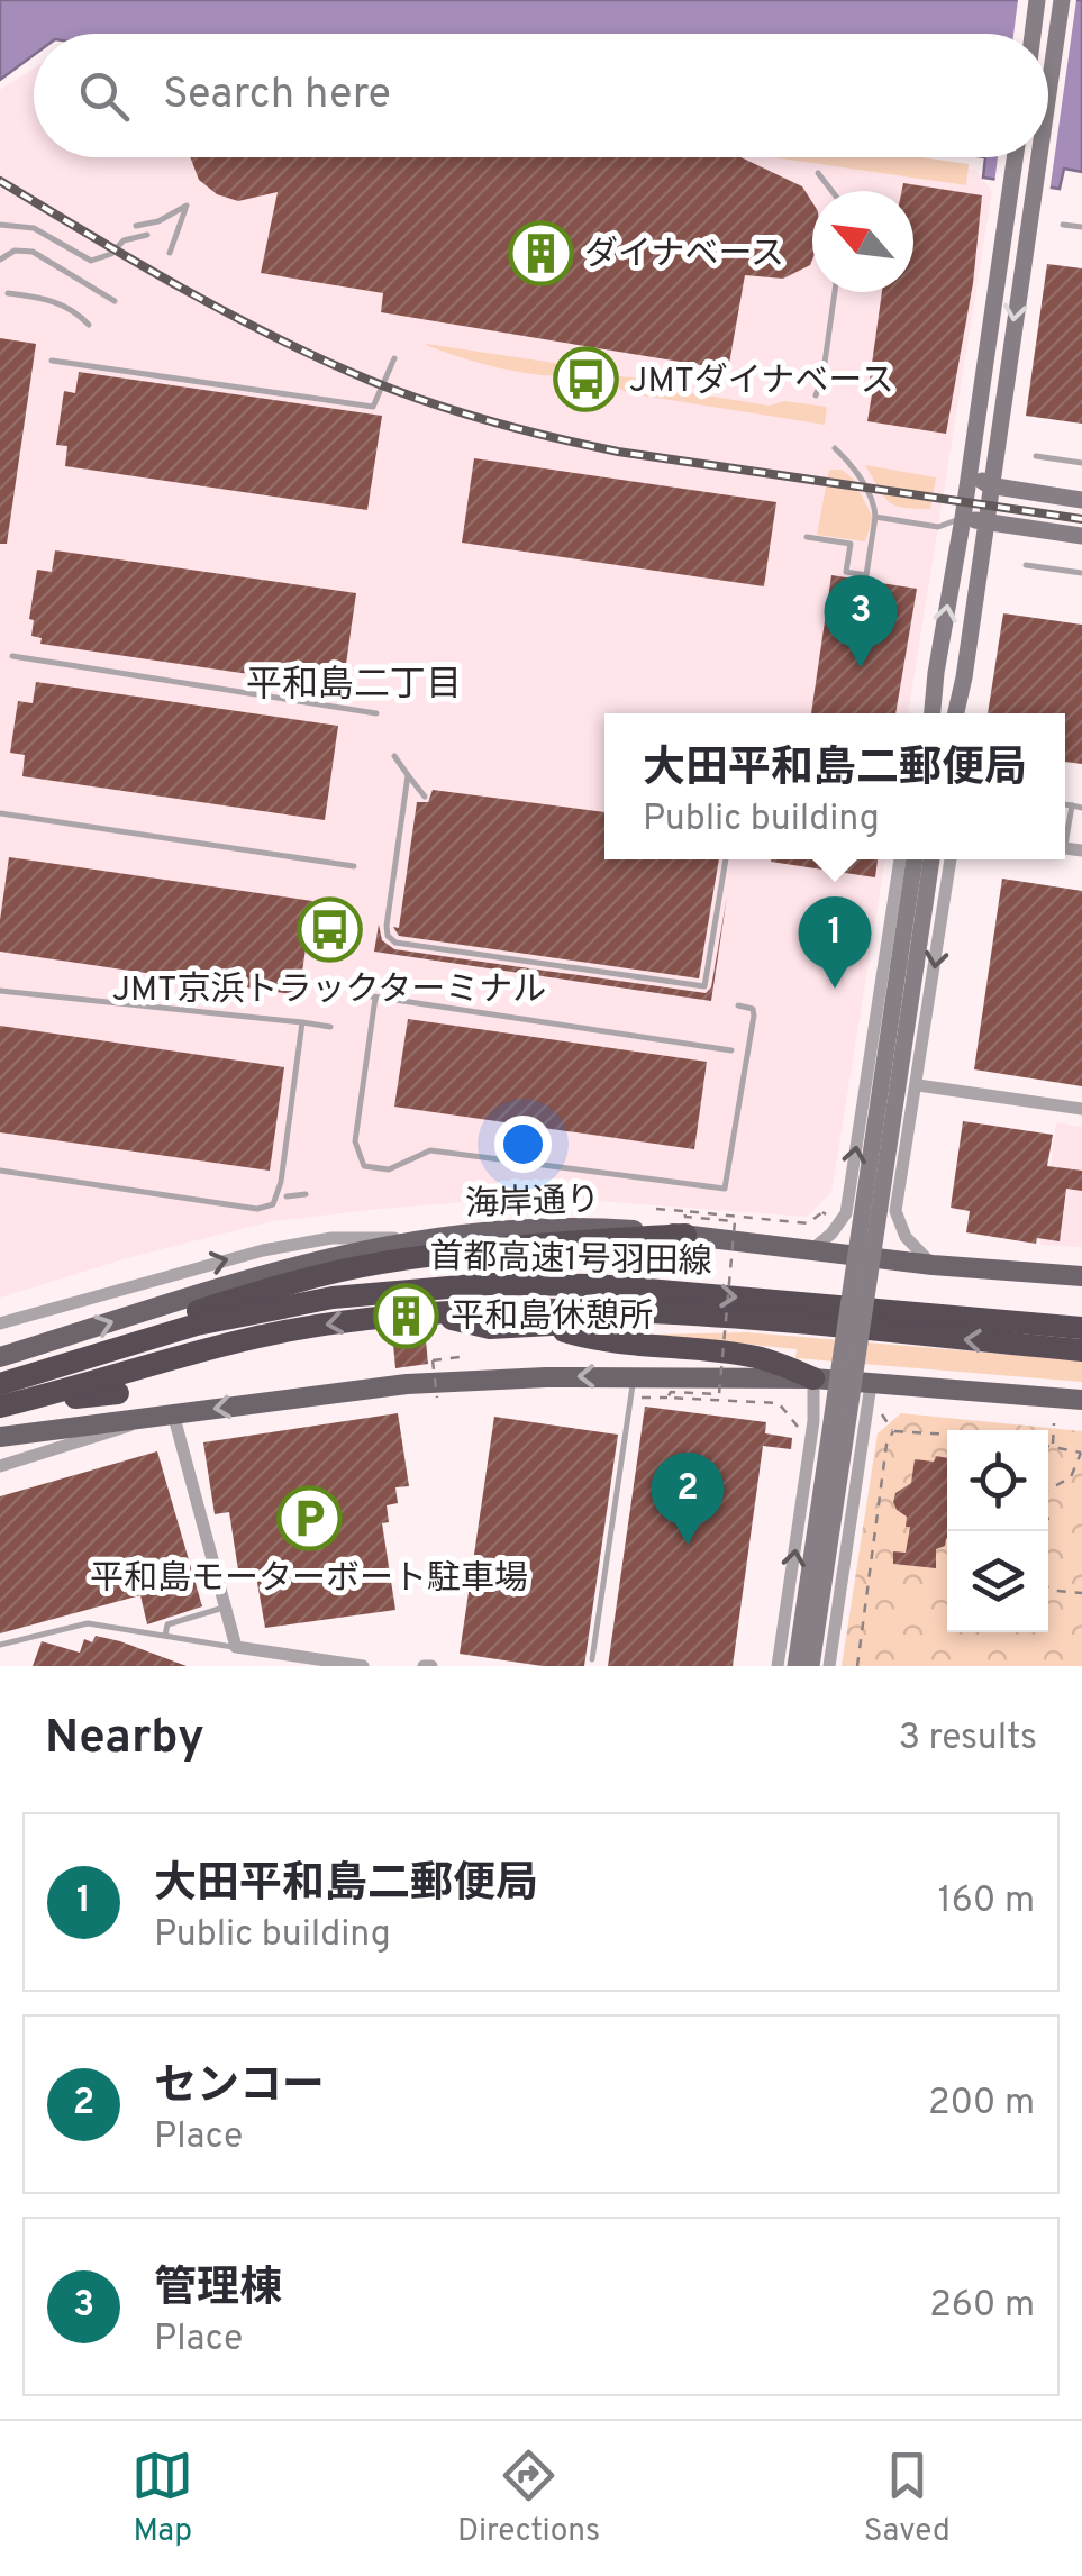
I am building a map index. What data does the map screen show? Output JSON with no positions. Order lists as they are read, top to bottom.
{
  "streets": {
    "highway": ["首都高速1号羽田線"],
    "main road": ["海岸通り"]
  },
  "districts": ["平和島二丁目"],
  "places": {
    "building": ["ダイナベース", "平和島休憩所"],
    "bus stop": ["JMTダイナベース", "JMT京浜トラックターミナル"],
    "parking": ["平和島モーターボート駐車場"]
  },
  "north": "top left",
  "page": {
    "search": "Search here",
    "pins": ["3", "1", "2"],
    "popup": ["大田平和島二郵便局", "Public building"],
    "heading": ["Nearby", "3 results"],
    "list": [
      {
        "mark": "1",
        "name": "大田平和島二郵便局",
        "note": "Public building",
        "value": "160 m"
      },
      {
        "mark": "2",
        "name": "センコー",
        "note": "Place",
        "value": "200 m"
      },
      {
        "mark": "3",
        "name": "管理棟",
        "note": "Place",
        "value": "260 m"
      }
    ],
    "nav": ["Map", "Directions", "Saved"]
  }
}
